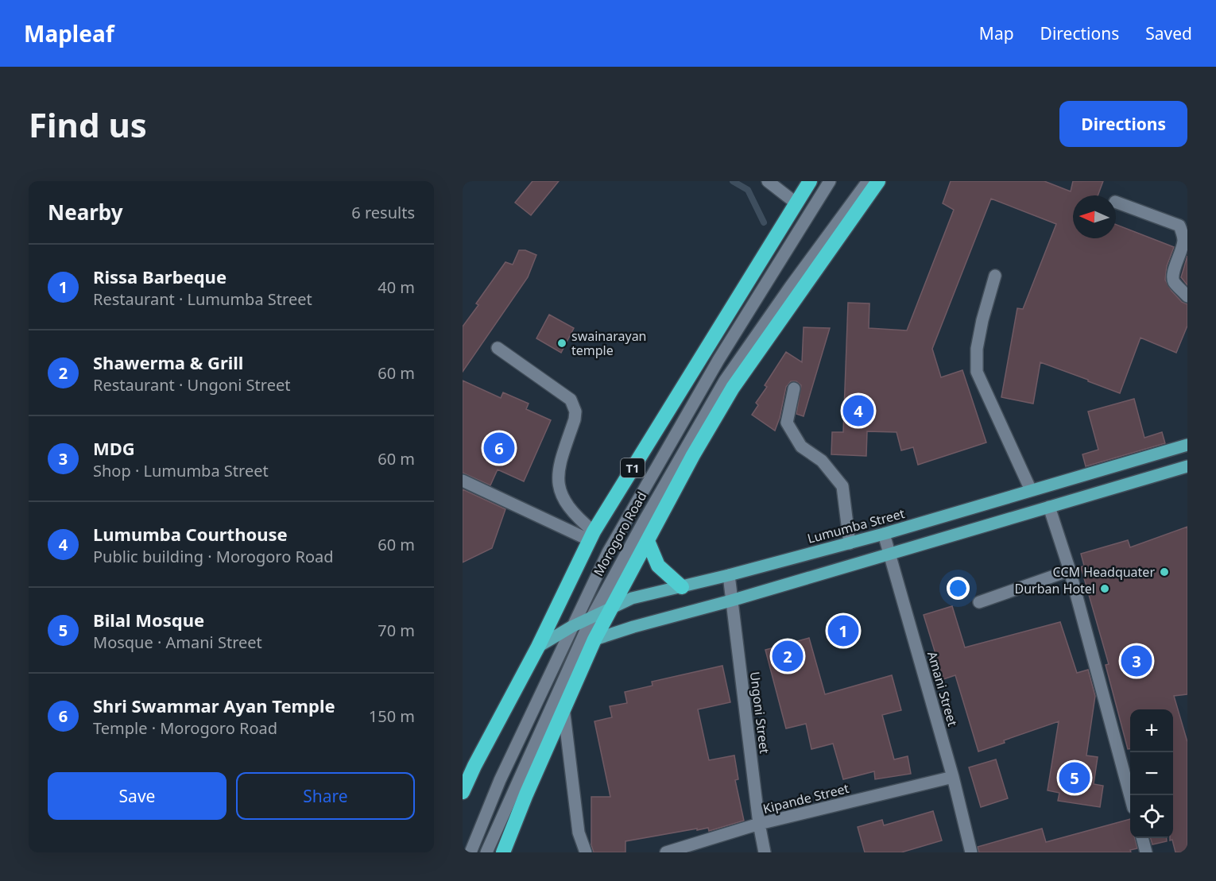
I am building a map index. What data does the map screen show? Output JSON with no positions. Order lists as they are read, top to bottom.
{
  "streets": {
    "highway": ["T1", "Morogoro Road"],
    "main road": ["Lumumba Street"],
    "street": ["Amani Street", "Ungoni Street", "Kipande Street"]
  },
  "crossings": [
    ["Lumumba Street", "Morogoro Road"],
    ["Lumumba Street", "Amani Street"],
    ["Lumumba Street", "Ungoni Street"],
    ["Amani Street", "Kipande Street"],
    ["Ungoni Street", "Kipande Street"]
  ],
  "places": ["swainarayan temple", "CCM Headquater", "Durban Hotel"],
  "north": "left",
  "page": {
    "header": "Mapleaf",
    "nav": ["Map", "Directions", "Saved"],
    "buttons": [
      "Directions",
      ["Save", "Share"]
    ],
    "title": "Find us",
    "heading": ["Nearby", "6 results"],
    "list": [
      {
        "mark": "1",
        "name": "Rissa Barbeque",
        "note": "Restaurant · Lumumba Street",
        "value": "40 m"
      },
      {
        "mark": "2",
        "name": "Shawerma & Grill",
        "note": "Restaurant · Ungoni Street",
        "value": "60 m"
      },
      {
        "mark": "3",
        "name": "MDG",
        "note": "Shop · Lumumba Street",
        "value": "60 m"
      },
      {
        "mark": "4",
        "name": "Lumumba Courthouse",
        "note": "Public building · Morogoro Road",
        "value": "60 m"
      },
      {
        "mark": "5",
        "name": "Bilal Mosque",
        "note": "Mosque · Amani Street",
        "value": "70 m"
      },
      {
        "mark": "6",
        "name": "Shri Swammar Ayan Temple",
        "note": "Temple · Morogoro Road",
        "value": "150 m"
      }
    ],
    "pins": [
      "4",
      "6",
      "1",
      "2",
      "3",
      "5"
    ],
    "map_buttons": ["+", "−"]
  }
}
